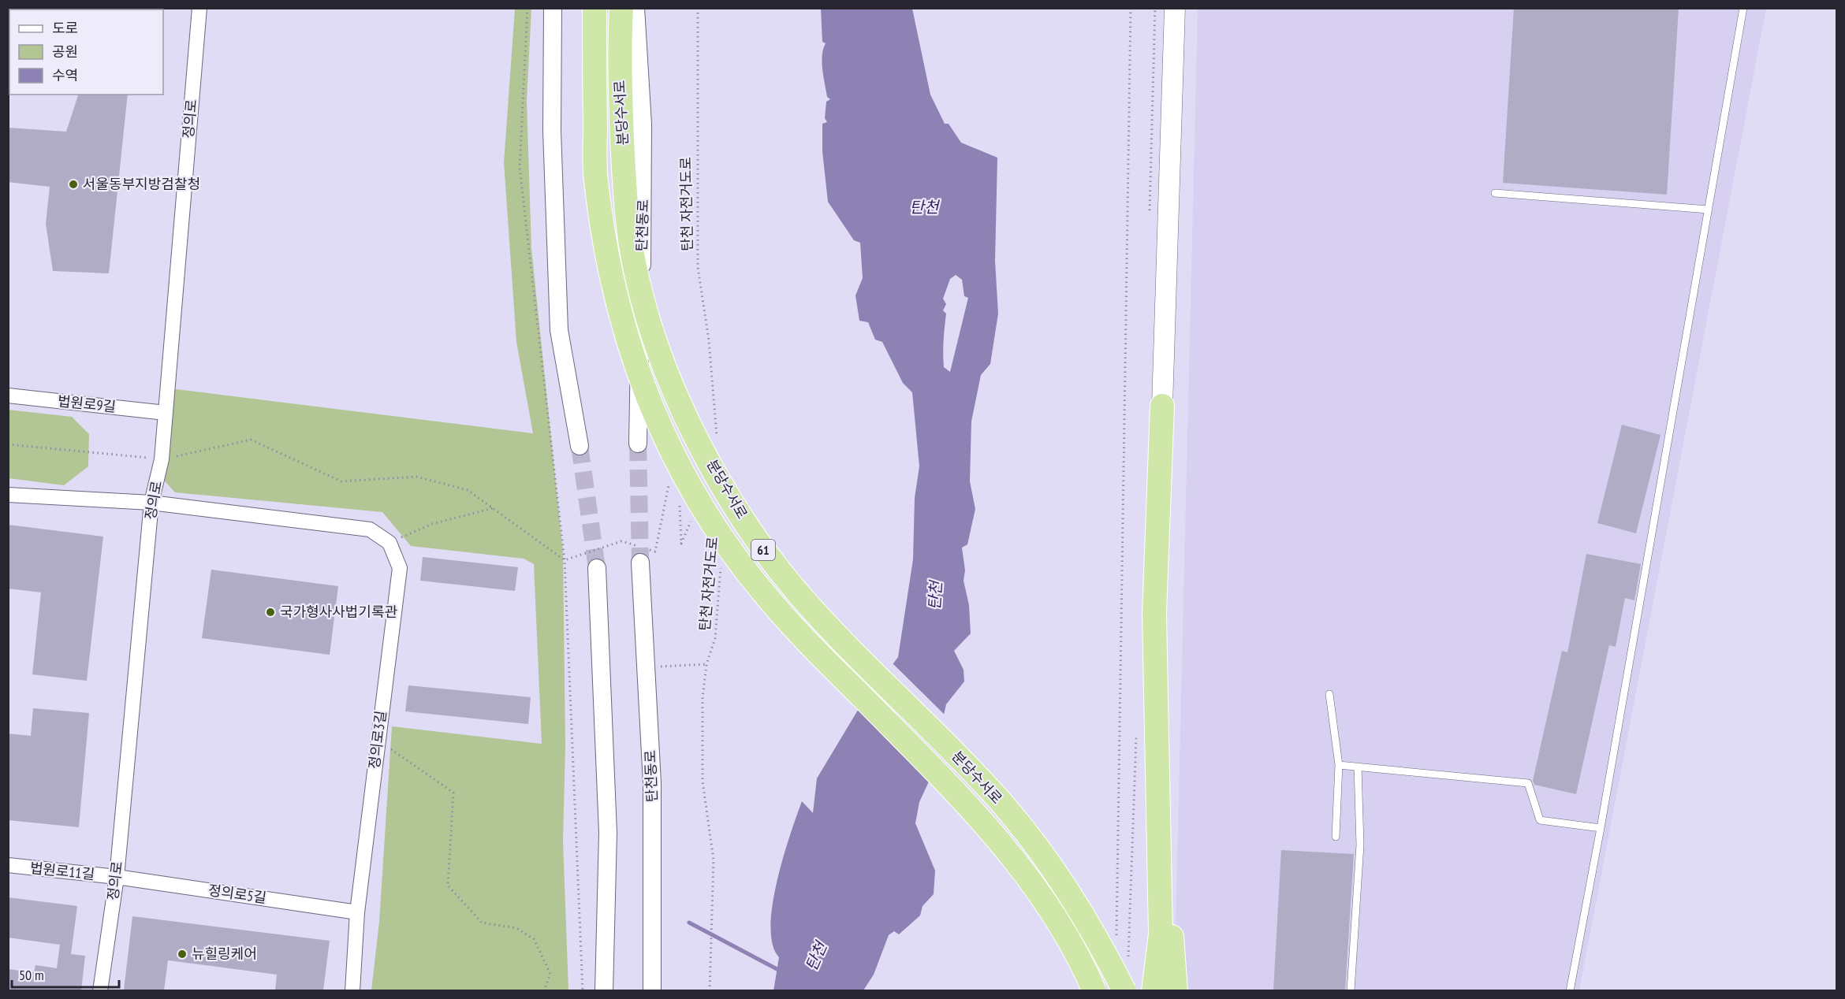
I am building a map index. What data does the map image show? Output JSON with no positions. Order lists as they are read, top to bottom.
{
  "streets": {
    "highway": ["분당수서로", "61"],
    "street": [
      "정의로",
      "탄천동로",
      "법원로9길",
      "정의로3길",
      "법원로11길",
      "정의로5길"
    ],
    "path": ["탄천 자전거도로"]
  },
  "crossings": [
    ["정의로", "법원로9길"],
    ["정의로", "법원로11길"],
    ["정의로", "정의로5길"],
    ["정의로3길", "정의로5길"],
    ["법원로11길", "정의로5길"]
  ],
  "water": ["탄천"],
  "places": ["서울동부지방검찰청", "국가형사사법기록관", "뉴힐링케어"],
  "legend": ["도로", "공원", "수역"],
  "scale_bar": "50 m"
}
